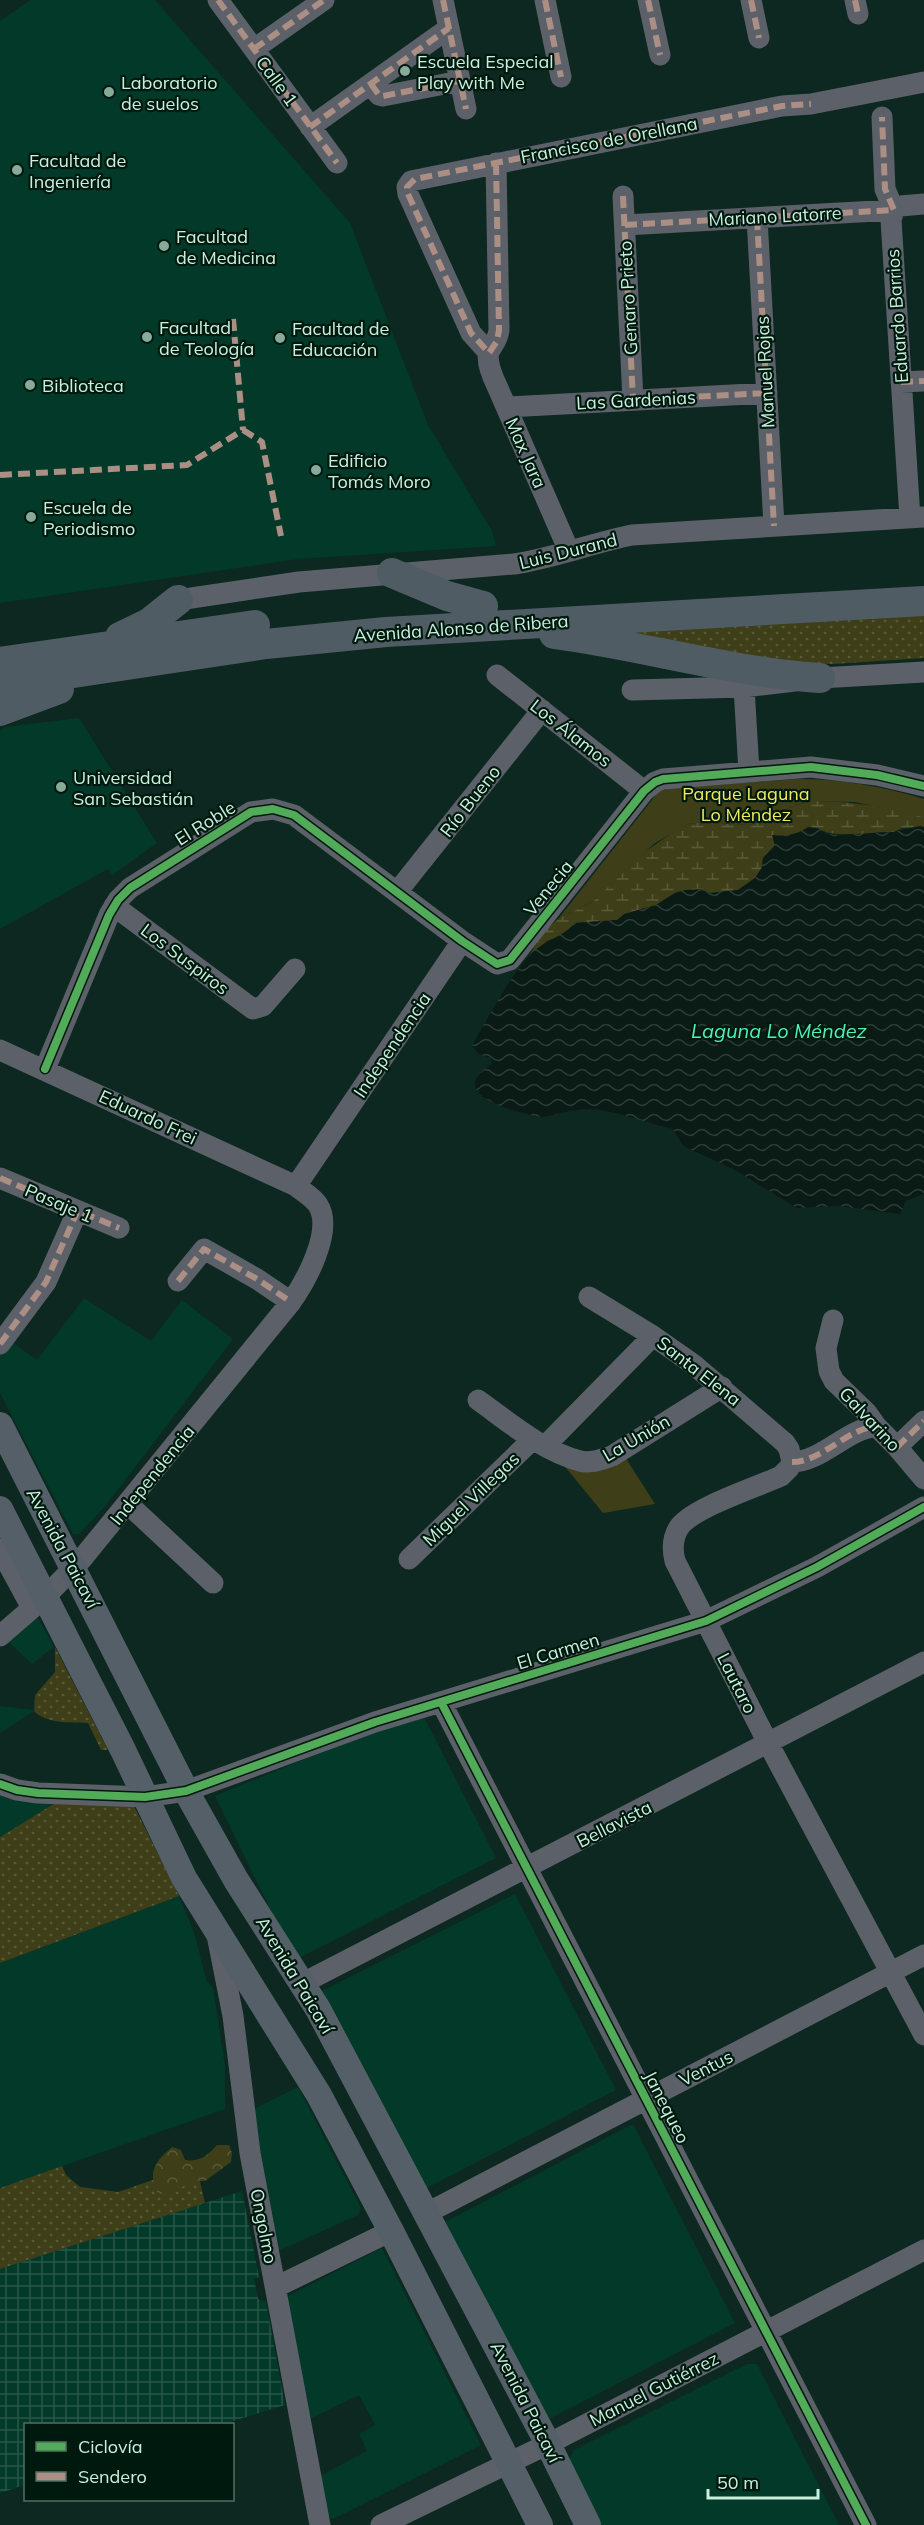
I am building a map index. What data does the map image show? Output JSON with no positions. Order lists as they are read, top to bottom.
{
  "streets": {
    "highway": ["Avenida Alonso de Ribera"],
    "main road": ["Avenida Paicaví"],
    "street": [
      "Calle 1",
      "Francisco de Orellana",
      "Mariano Latorre",
      "Genaro Prieto",
      "Eduardo Barrios",
      "Manuel Rojas",
      "Las Gardenias",
      "Max Jara",
      "Luis Durand",
      "Los Álamos",
      "Río Bueno",
      "El Roble",
      "Venecia",
      "Los Suspiros",
      "Independencia",
      "Eduardo Frei",
      "Pasaje 1",
      "Santa Elena",
      "Galvarino",
      "La Unión",
      "Miguel Villegas",
      "El Carmen",
      "Lautaro",
      "Bellavista",
      "Ventus",
      "Janequeo",
      "Ongolmo",
      "Manuel Gutiérrez"
    ]
  },
  "crossings": [
    ["Francisco de Orellana", "Max Jara"],
    ["Mariano Latorre", "Genaro Prieto"],
    ["Mariano Latorre", "Eduardo Barrios"],
    ["Mariano Latorre", "Manuel Rojas"],
    ["Genaro Prieto", "Las Gardenias"],
    ["Eduardo Barrios", "Luis Durand"],
    ["Manuel Rojas", "Las Gardenias"],
    ["Manuel Rojas", "Luis Durand"],
    ["Las Gardenias", "Max Jara"],
    ["Max Jara", "Luis Durand"],
    ["Los Álamos", "Río Bueno"],
    ["Los Álamos", "Venecia"],
    ["Río Bueno", "El Roble"],
    ["El Roble", "Venecia"],
    ["El Roble", "Los Suspiros"],
    ["El Roble", "Independencia"],
    ["El Roble", "Eduardo Frei"],
    ["Venecia", "Independencia"],
    ["Independencia", "Eduardo Frei"],
    ["Independencia", "Avenida Paicaví"],
    ["Santa Elena", "La Unión"],
    ["Santa Elena", "Miguel Villegas"],
    ["Santa Elena", "Lautaro"],
    ["Galvarino", "Lautaro"],
    ["La Unión", "Miguel Villegas"],
    ["Avenida Paicaví", "El Carmen"],
    ["Avenida Paicaví", "Bellavista"],
    ["Avenida Paicaví", "Ventus"],
    ["Avenida Paicaví", "Ongolmo"],
    ["Avenida Paicaví", "Manuel Gutiérrez"],
    ["El Carmen", "Lautaro"],
    ["El Carmen", "Janequeo"],
    ["Lautaro", "Bellavista"],
    ["Lautaro", "Ventus"],
    ["Bellavista", "Janequeo"],
    ["Ventus", "Janequeo"],
    ["Janequeo", "Manuel Gutiérrez"]
  ],
  "water": ["Laguna Lo Méndez"],
  "parks": ["Parque Laguna Lo Méndez"],
  "places": [
    "Escuela Especial Play with Me",
    "Laboratorio de suelos",
    "Facultad de Ingeniería",
    "Facultad de Medicina",
    "Facultad de Teología",
    "Facultad de Educación",
    "Biblioteca",
    "Edificio Tomás Moro",
    "Escuela de Periodismo",
    "Universidad San Sebastián"
  ],
  "legend": ["Ciclovía", "Sendero"],
  "scale_bar": "50 m"
}
